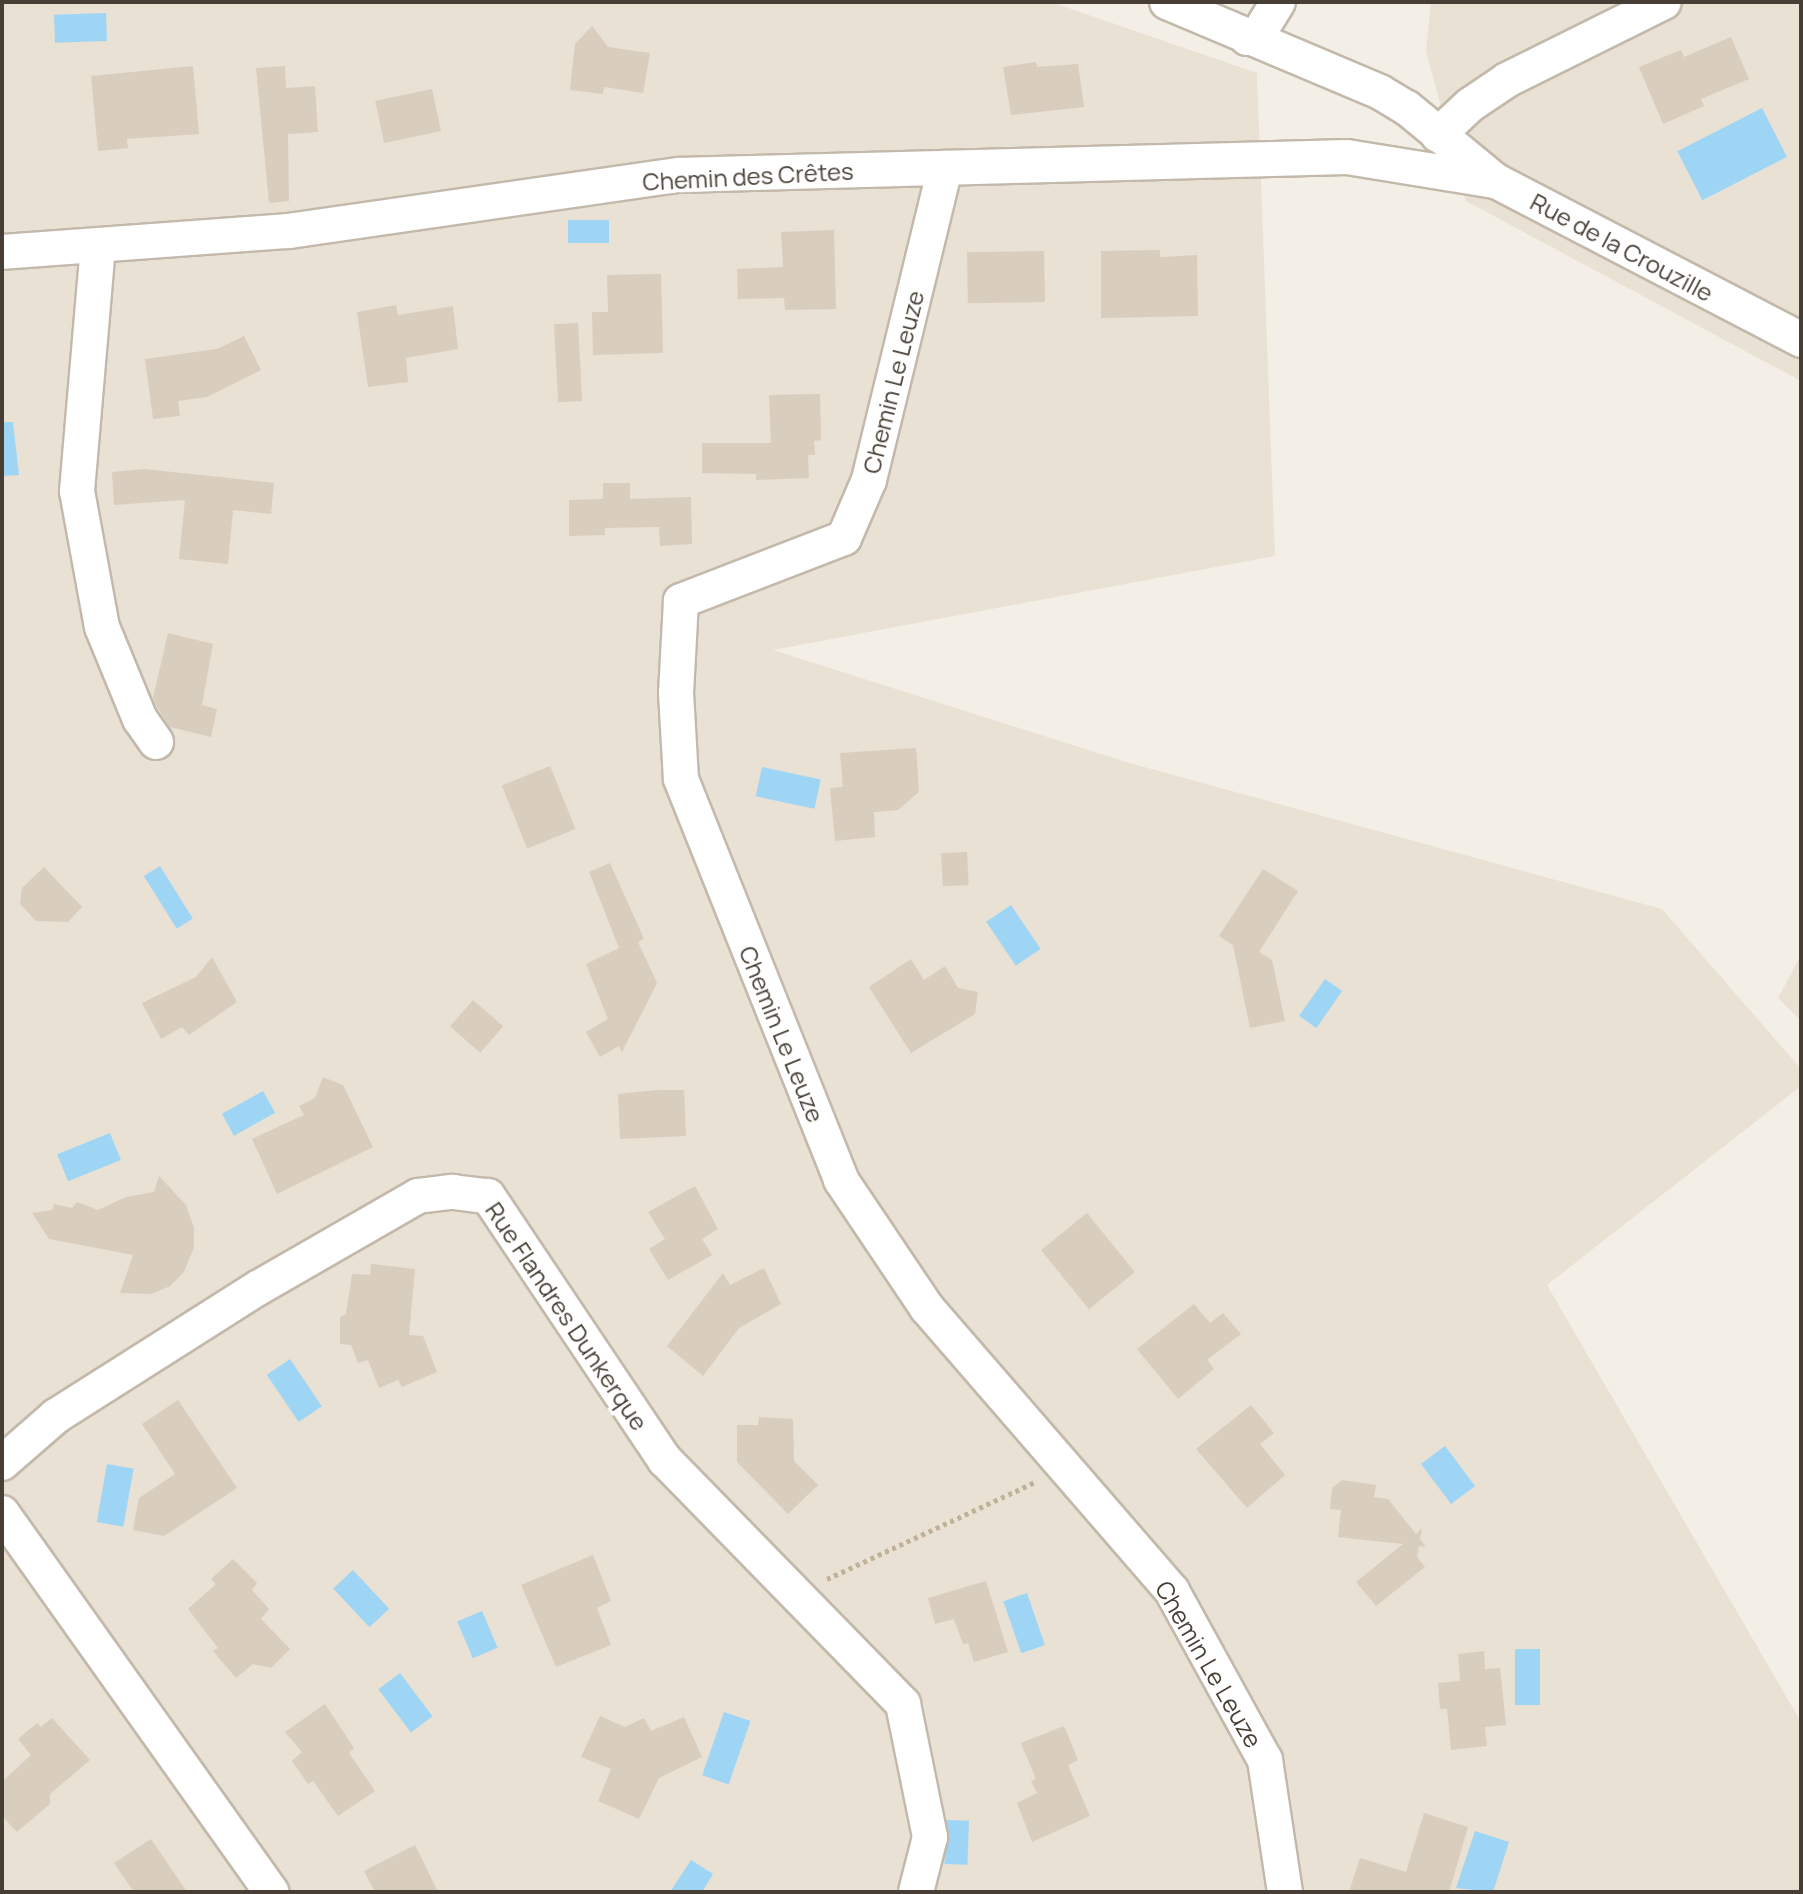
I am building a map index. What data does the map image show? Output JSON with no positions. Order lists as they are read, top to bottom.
{
  "streets": {
    "street": [
      "Chemin des Crêtes",
      "Rue de la Crouzille",
      "Chemin Le Leuze",
      "Rue Flandres Dunkerque"
    ]
  },
  "crossings": [
    ["Chemin des Crêtes", "Rue de la Crouzille"],
    ["Chemin des Crêtes", "Chemin Le Leuze"]
  ]
}
